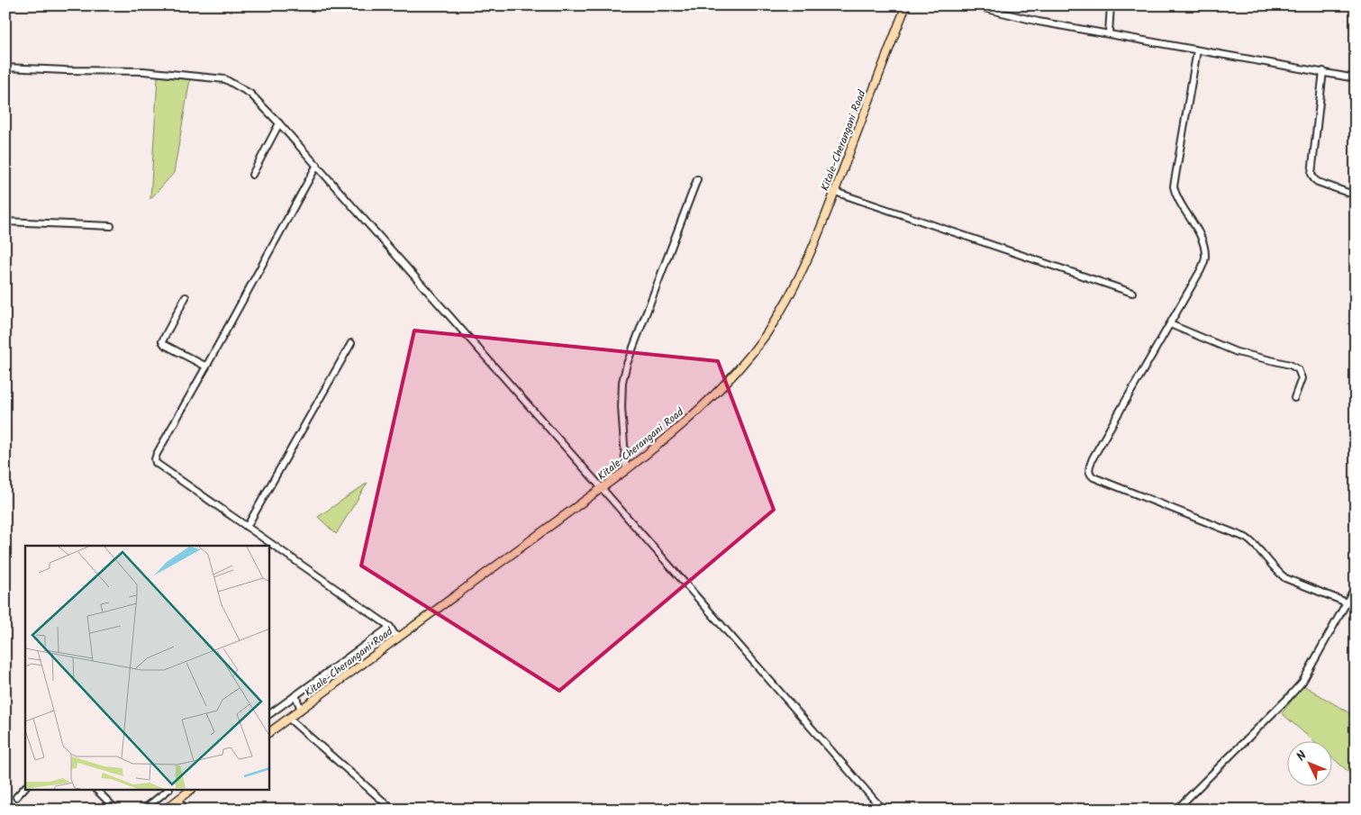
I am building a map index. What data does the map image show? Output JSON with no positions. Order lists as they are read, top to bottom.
{
  "streets": {
    "main road": ["Kitale-Cherangani Road"]
  },
  "north": "top left"
}
